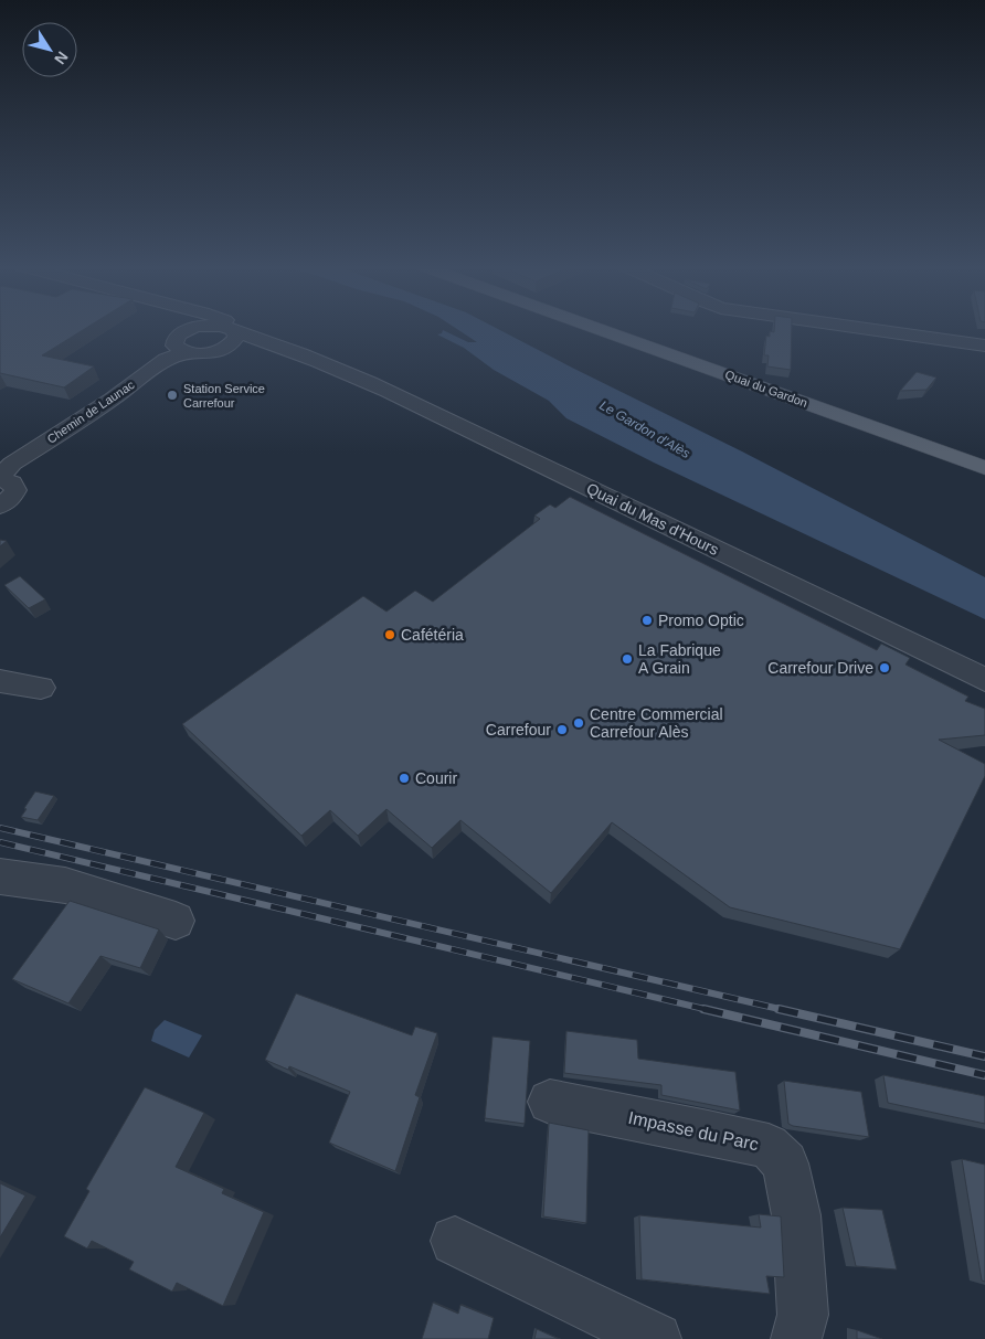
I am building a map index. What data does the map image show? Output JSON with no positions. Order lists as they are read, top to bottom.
{
  "streets": {
    "main road": ["Quai du Gardon"],
    "street": ["Chemin de Launac", "Quai du Mas d'Hours", "Impasse du Parc"]
  },
  "crossings": [
    ["Chemin de Launac", "Quai du Mas d'Hours"]
  ],
  "water": ["Le Gardon d'Alès"],
  "places": [
    "Station Service Carrefour",
    "Promo Optic",
    "Cafétéria",
    "La Fabrique A Grain",
    "Carrefour Drive",
    "Centre Commercial Carrefour Alès",
    "Carrefour",
    "Courir"
  ],
  "north": "bottom right"
}
